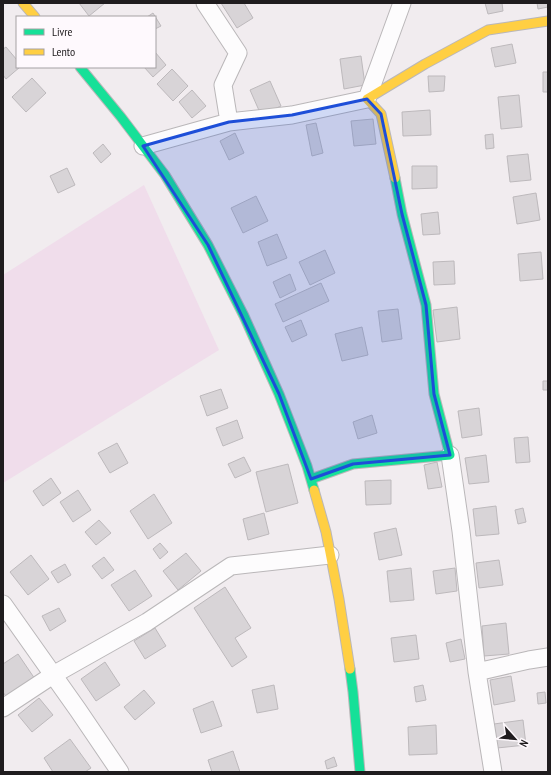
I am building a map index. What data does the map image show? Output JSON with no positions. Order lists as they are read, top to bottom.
{
  "legend": ["Livre", "Lento"],
  "north": "bottom right"
}
